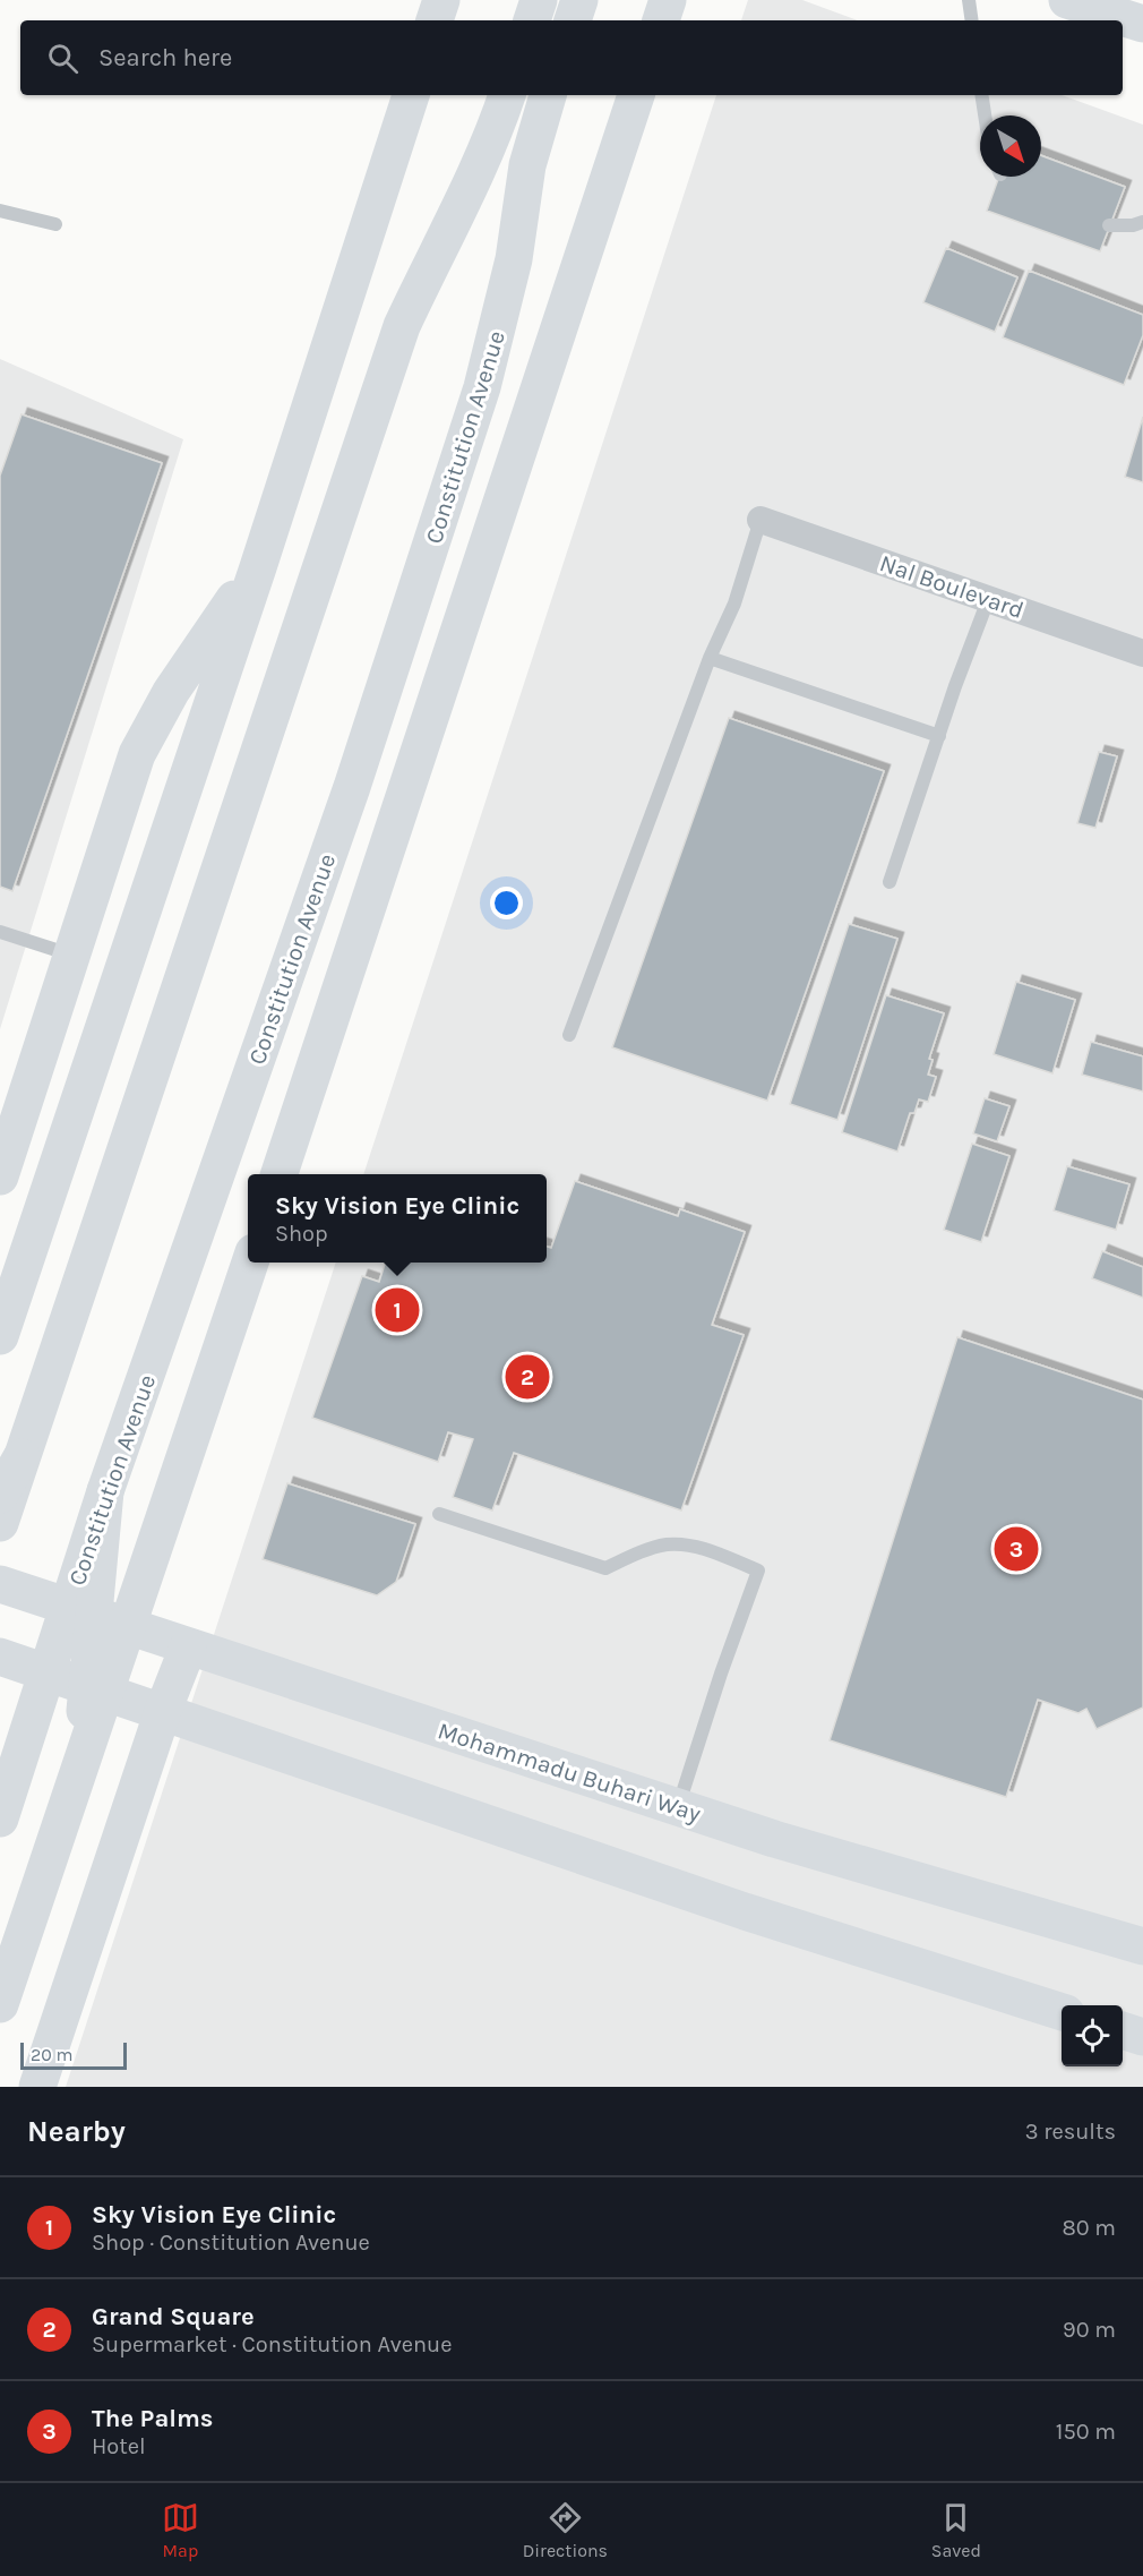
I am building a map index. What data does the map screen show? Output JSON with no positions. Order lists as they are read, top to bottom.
{
  "streets": {
    "main road": ["Constitution Avenue", "Mohammadu Buhari Way"],
    "street": ["Nal Boulevard"]
  },
  "scale_bar": "20 m",
  "north": "bottom right",
  "page": {
    "search": "Search here",
    "popup": ["Sky Vision Eye Clinic", "Shop"],
    "pins": ["1", "2", "3"],
    "scale": "20 m",
    "heading": ["Nearby", "3 results"],
    "list": [
      {
        "mark": "1",
        "name": "Sky Vision Eye Clinic",
        "note": "Shop · Constitution Avenue",
        "value": "80 m"
      },
      {
        "mark": "2",
        "name": "Grand Square",
        "note": "Supermarket · Constitution Avenue",
        "value": "90 m"
      },
      {
        "mark": "3",
        "name": "The Palms",
        "note": "Hotel",
        "value": "150 m"
      }
    ],
    "nav": ["Map", "Directions", "Saved"]
  }
}
